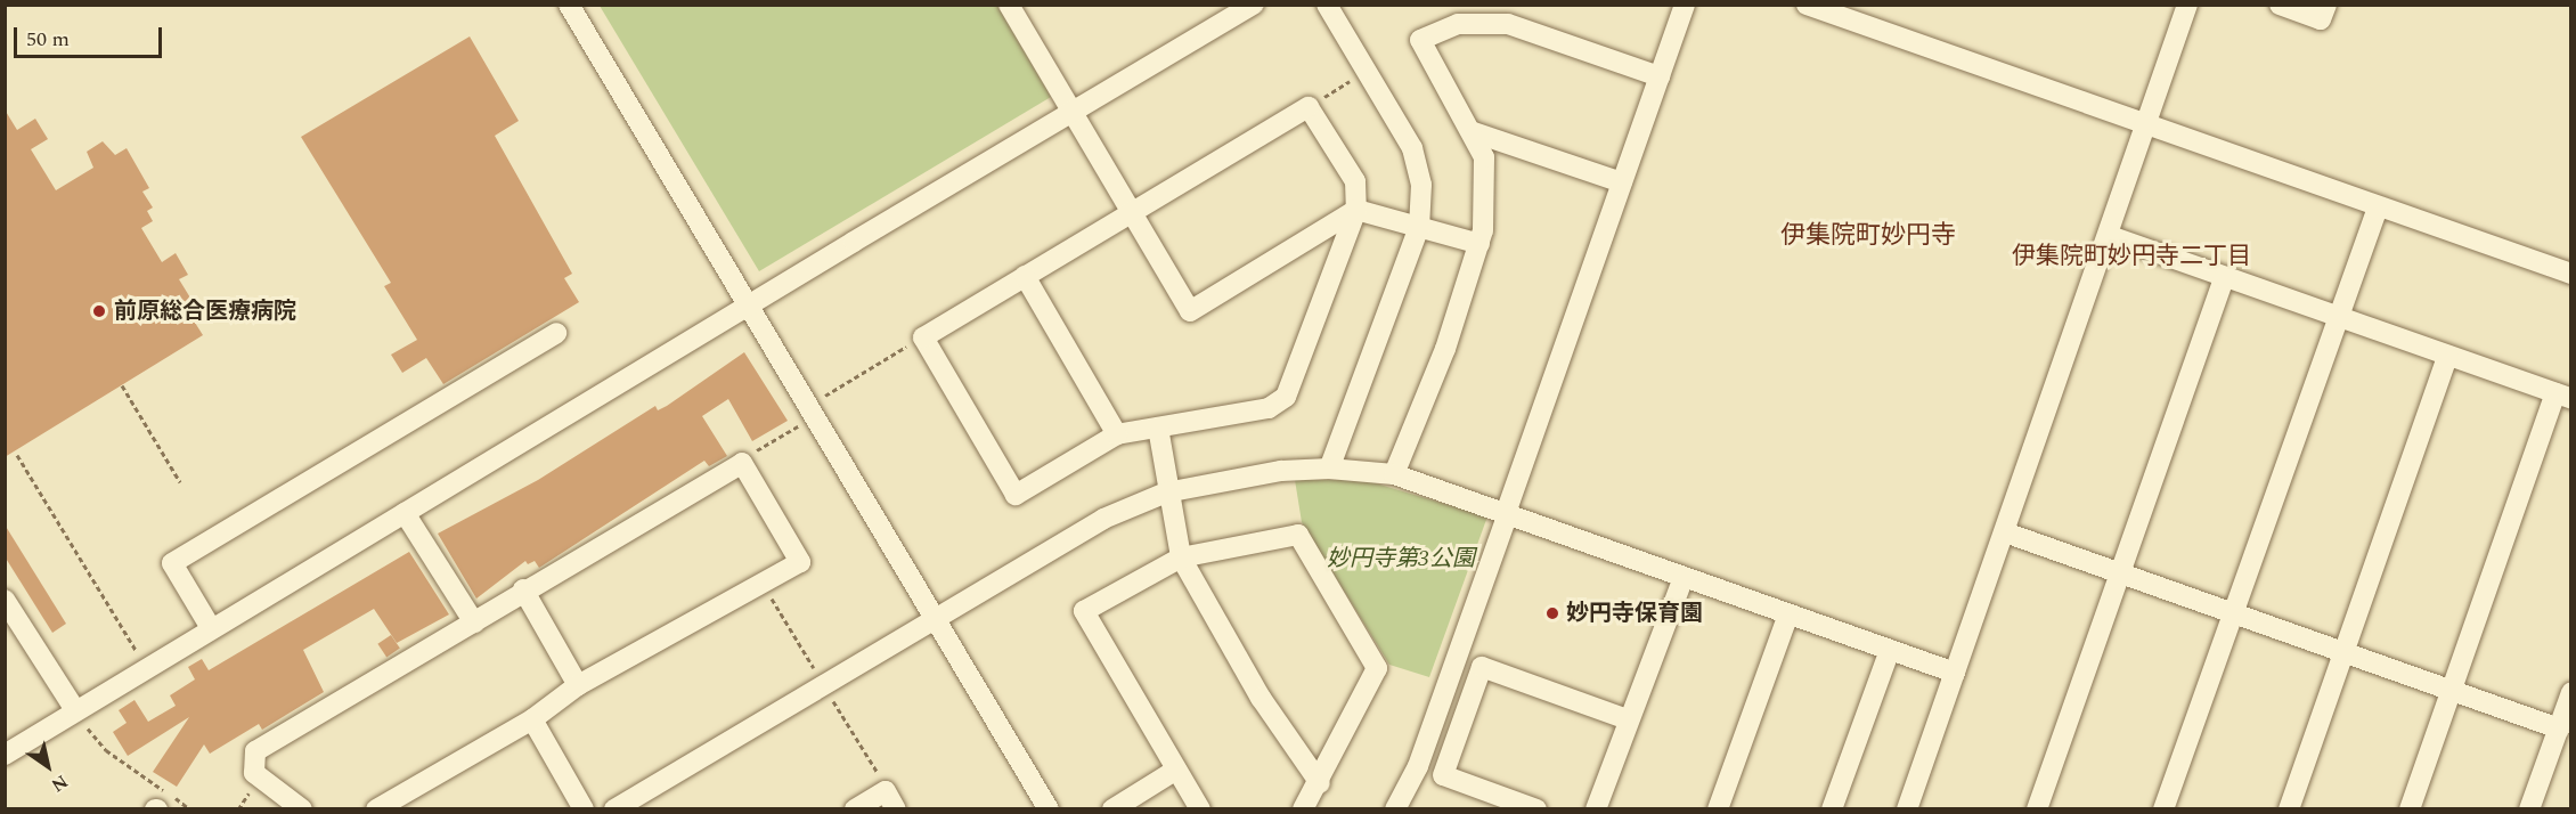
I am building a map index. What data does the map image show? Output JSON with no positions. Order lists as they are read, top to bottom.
{
  "districts": ["伊集院町妙円寺", "伊集院町妙円寺二丁目"],
  "parks": ["妙円寺第3公園"],
  "places": ["前原総合医療病院", "妙円寺保育園"],
  "scale_bar": "50 m",
  "north": "bottom right"
}
